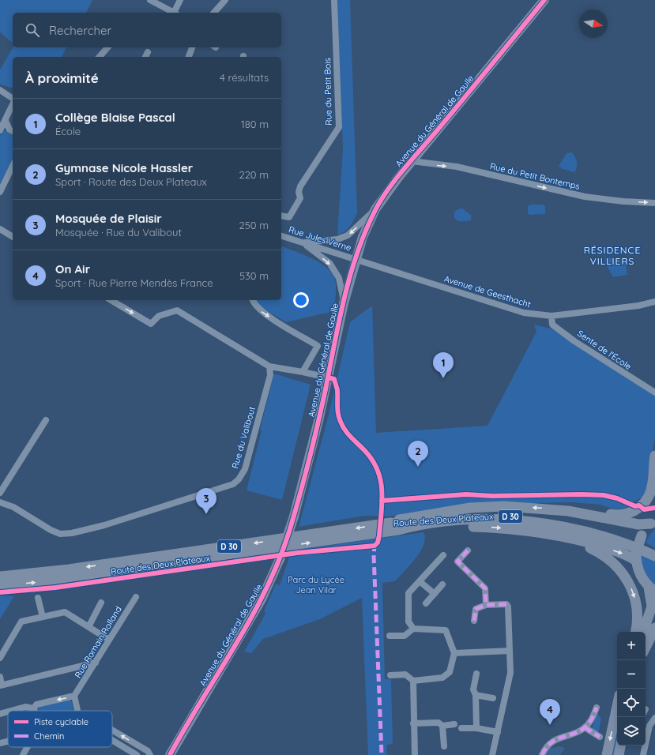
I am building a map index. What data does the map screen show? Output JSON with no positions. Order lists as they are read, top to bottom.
{
  "streets": {
    "main road": ["D 30", "Route des Deux Plateaux"],
    "street": [
      "Rue du Petit Bois",
      "Avenue du Général de Gaulle",
      "Rue du Petit Bontemps",
      "Rue Jules Verne",
      "Avenue de Geesthacht",
      "Sente de l'École",
      "Rue du Valibout",
      "Rue Romain Rolland"
    ]
  },
  "crossings": [
    ["Avenue du Général de Gaulle", "Rue du Petit Bontemps"],
    ["Avenue du Général de Gaulle", "Rue Jules Verne"],
    ["Avenue du Général de Gaulle", "Avenue de Geesthacht"],
    ["Rue Jules Verne", "Avenue de Geesthacht"],
    ["Avenue de Geesthacht", "Sente de l'École"]
  ],
  "one_way": ["Rue du Petit Bontemps"],
  "districts": ["RÉSIDENCE VILLIERS"],
  "parks": ["Parc du Lycée Jean Vilar"],
  "legend": ["Piste cyclable", "Chemin"],
  "north": "right",
  "page": {
    "search": "Rechercher",
    "heading": ["À proximité", "4 résultats"],
    "list": [
      {
        "mark": "1",
        "name": "Collège Blaise Pascal",
        "note": "École",
        "value": "180 m"
      },
      {
        "mark": "2",
        "name": "Gymnase Nicole Hassler",
        "note": "Sport · Route des Deux Plateaux",
        "value": "220 m"
      },
      {
        "mark": "3",
        "name": "Mosquée de Plaisir",
        "note": "Mosquée · Rue du Valibout",
        "value": "250 m"
      },
      {
        "mark": "4",
        "name": "On Air",
        "note": "Sport · Rue Pierre Mendès France",
        "value": "530 m"
      }
    ],
    "pins": [
      "1",
      "2",
      "3",
      "4"
    ],
    "map_buttons": ["+", "−"]
  }
}
